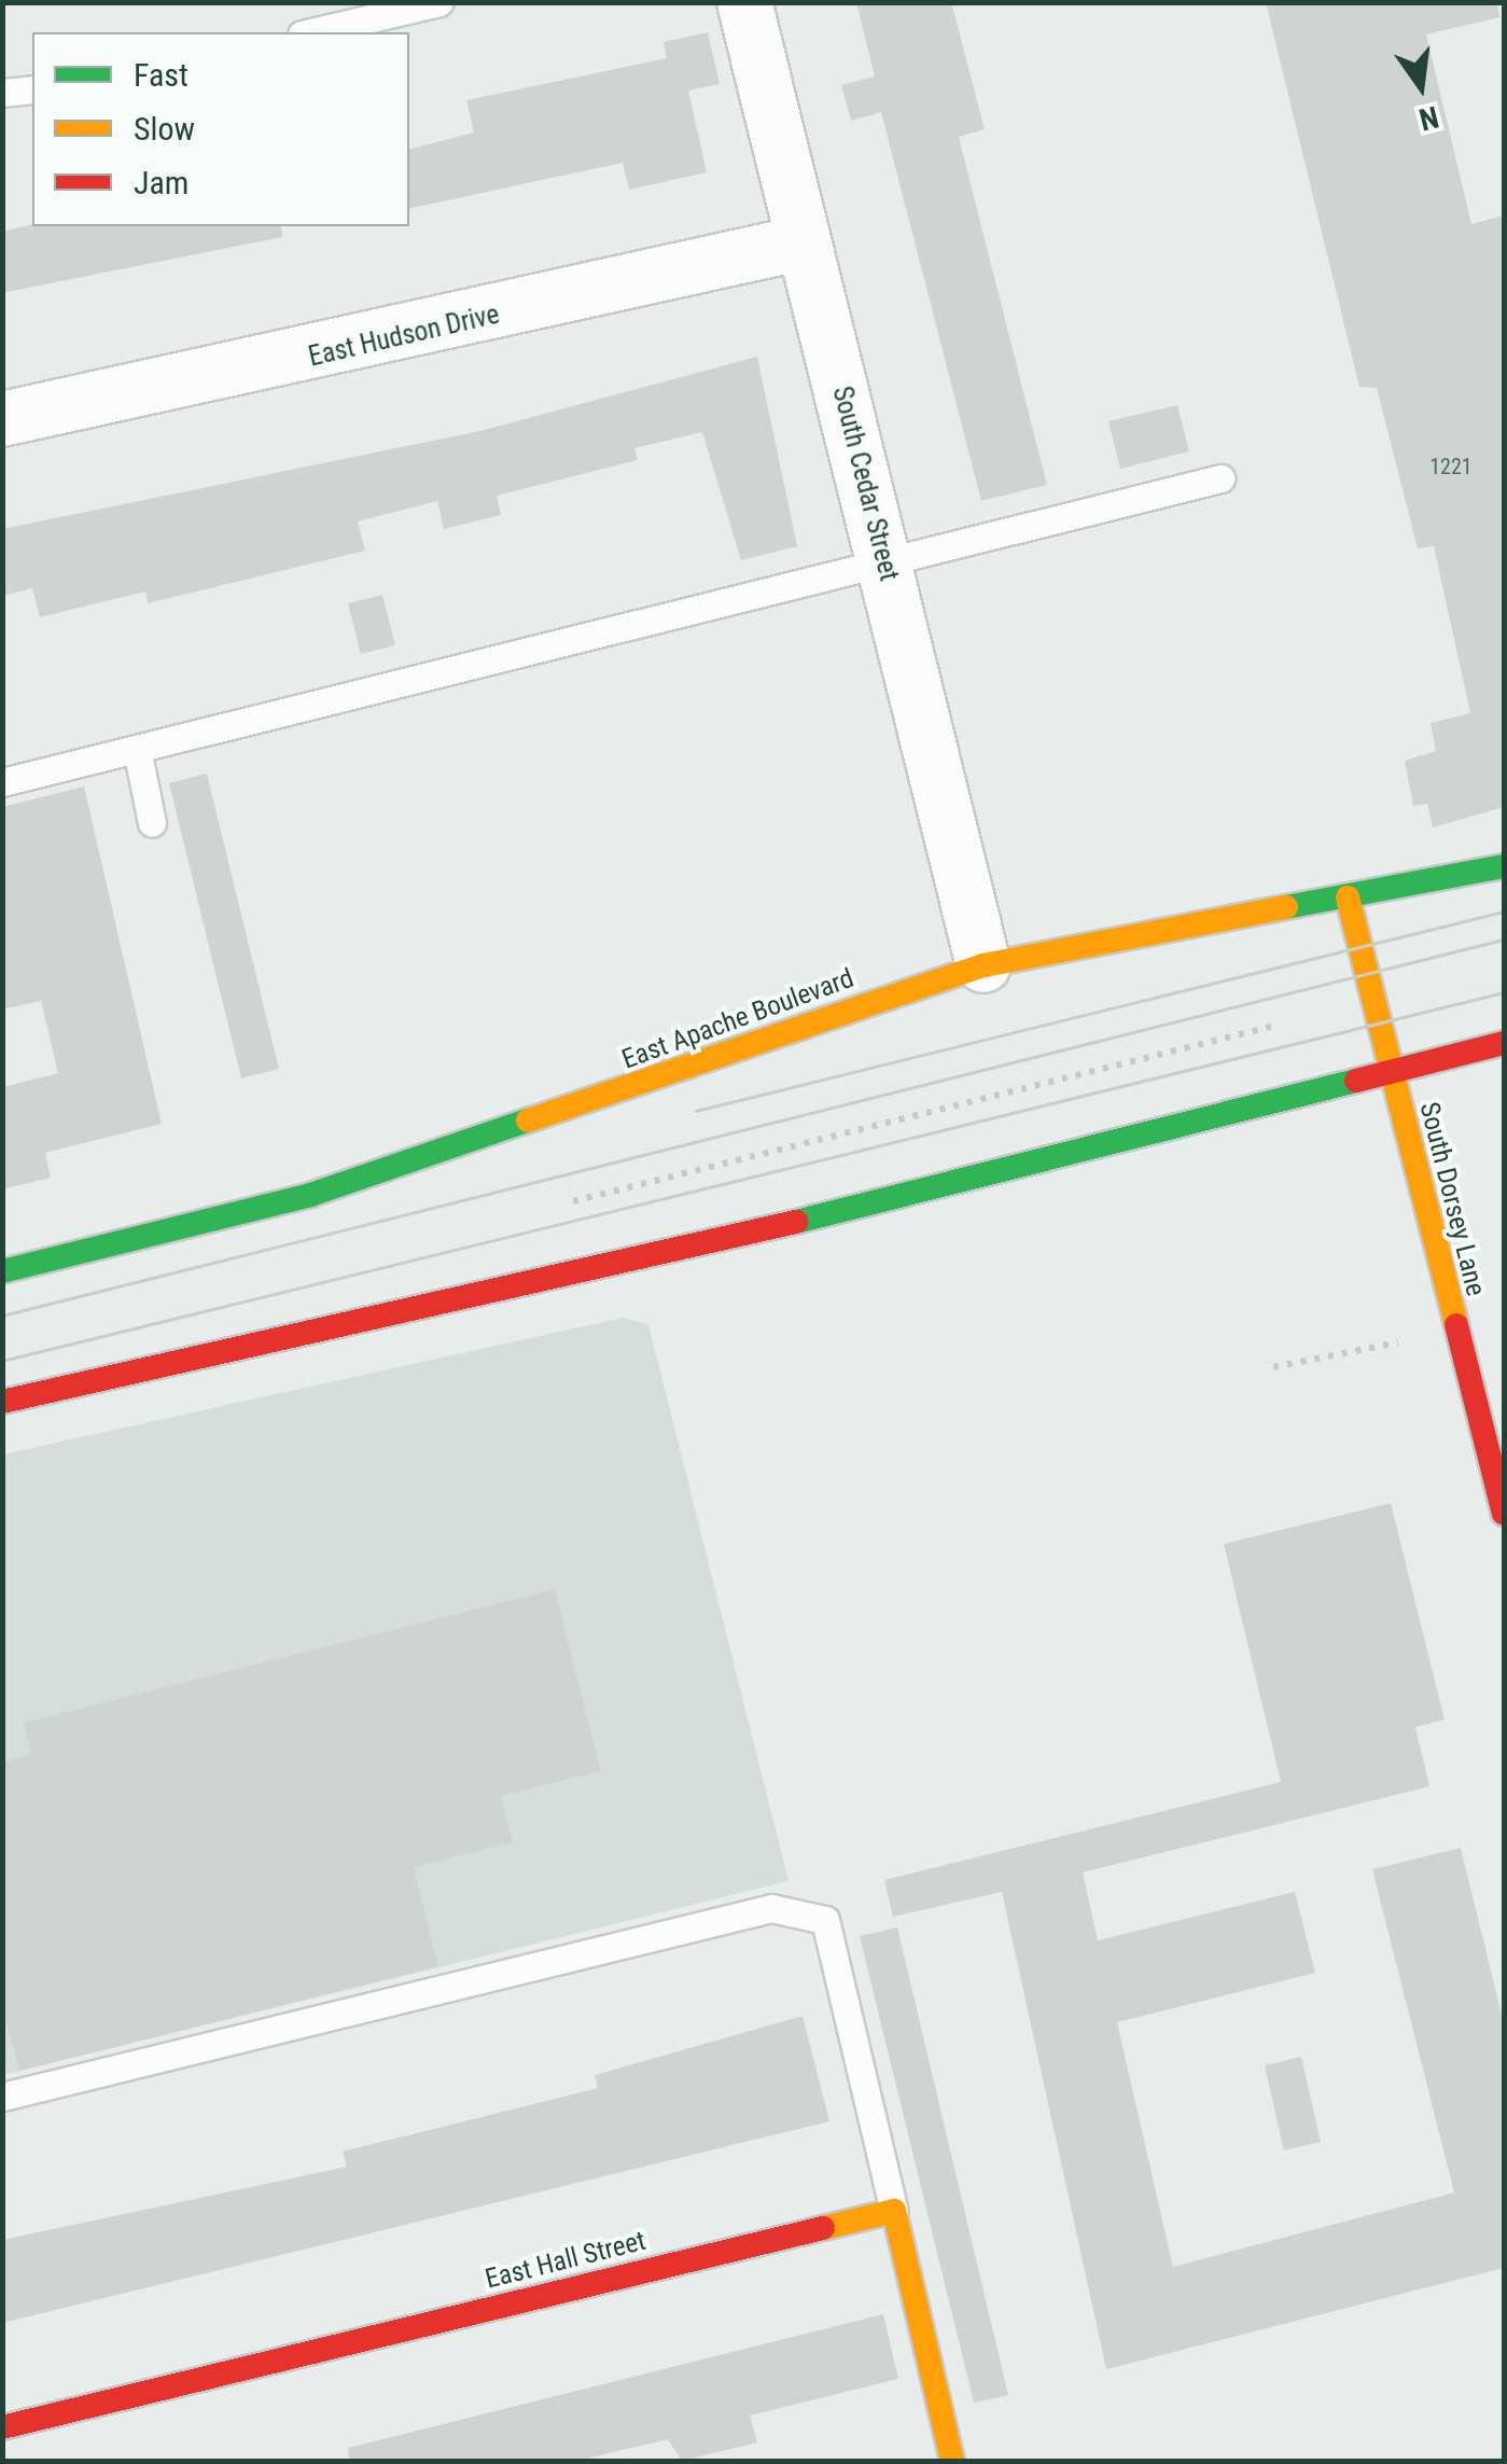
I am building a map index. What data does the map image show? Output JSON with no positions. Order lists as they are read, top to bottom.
{
  "streets": {
    "main road": ["East Apache Boulevard", "South Dorsey Lane", "East Hall Street"],
    "street": ["East Hudson Drive", "South Cedar Street"]
  },
  "crossings": [
    ["East Hudson Drive", "South Cedar Street"],
    ["South Cedar Street", "East Apache Boulevard"],
    ["East Apache Boulevard", "South Dorsey Lane"]
  ],
  "house_numbers": ["1221"],
  "legend": ["Fast", "Slow", "Jam"],
  "north": "bottom"
}
